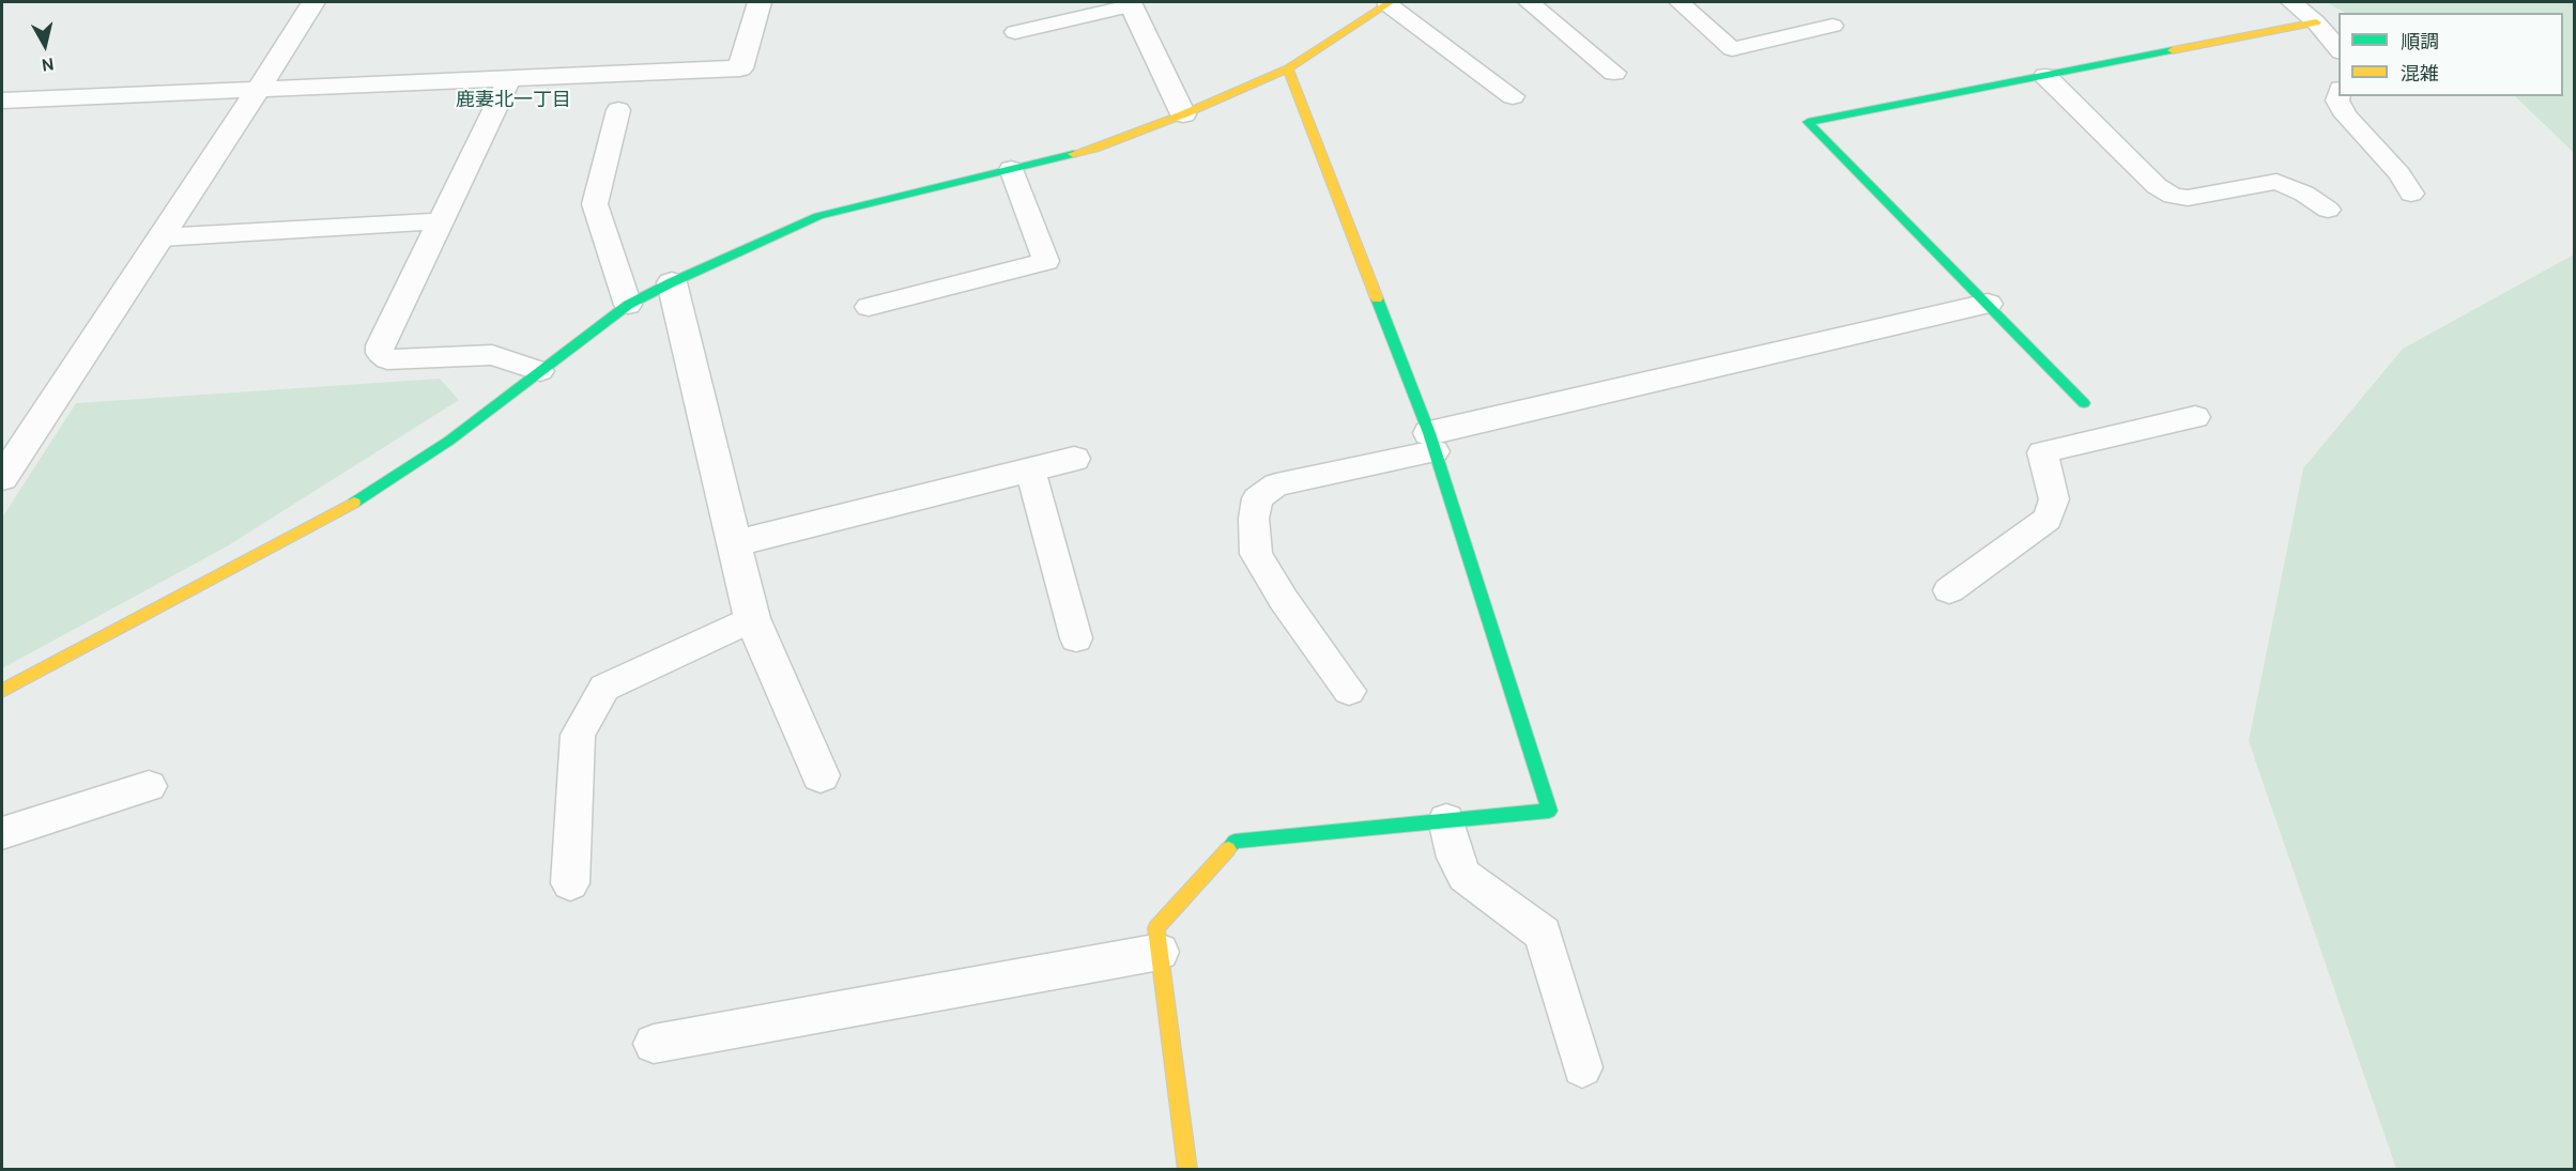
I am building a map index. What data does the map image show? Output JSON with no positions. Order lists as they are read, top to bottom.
{
  "districts": ["鹿妻北一丁目"],
  "legend": ["順調", "混雑"],
  "north": "bottom"
}
